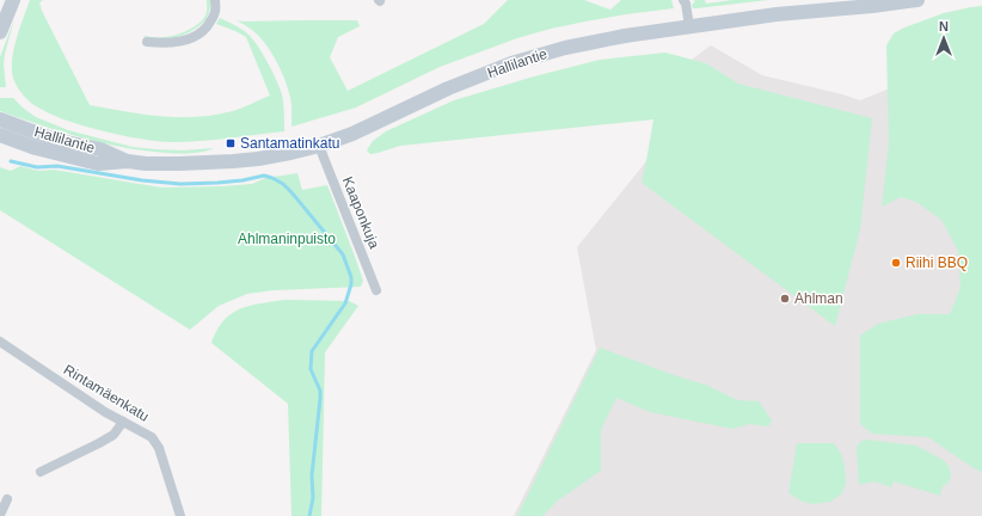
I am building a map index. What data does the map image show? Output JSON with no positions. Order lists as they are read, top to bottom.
{
  "streets": {
    "main road": ["Hallilantie"],
    "street": ["Kaaponkuja", "Rintamäenkatu"]
  },
  "crossings": [
    ["Hallilantie", "Kaaponkuja"]
  ],
  "parks": ["Ahlmaninpuisto"],
  "places": {
    "transit": ["Santamatinkatu"],
    "other": ["Riihi BBQ", "Ahlman"]
  },
  "north": "top"
}
